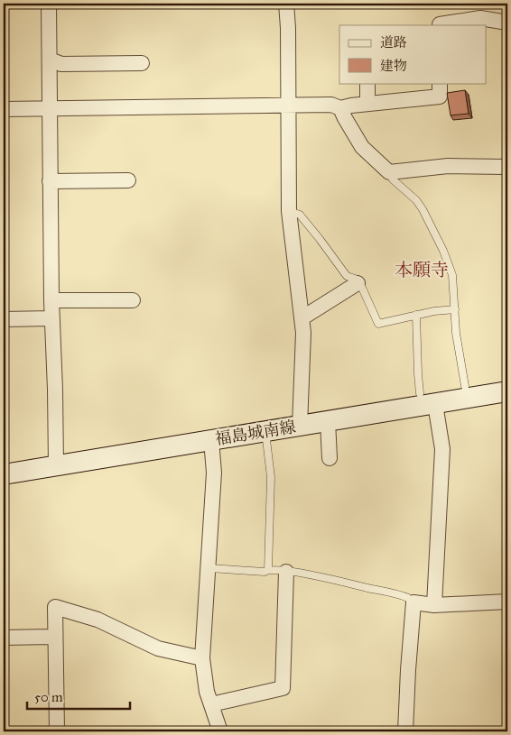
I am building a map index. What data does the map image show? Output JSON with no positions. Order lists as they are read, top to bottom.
{
  "streets": {
    "main road": ["福島城南線"]
  },
  "districts": ["本願寺"],
  "legend": ["道路", "建物"],
  "scale_bar": "50 m"
}
